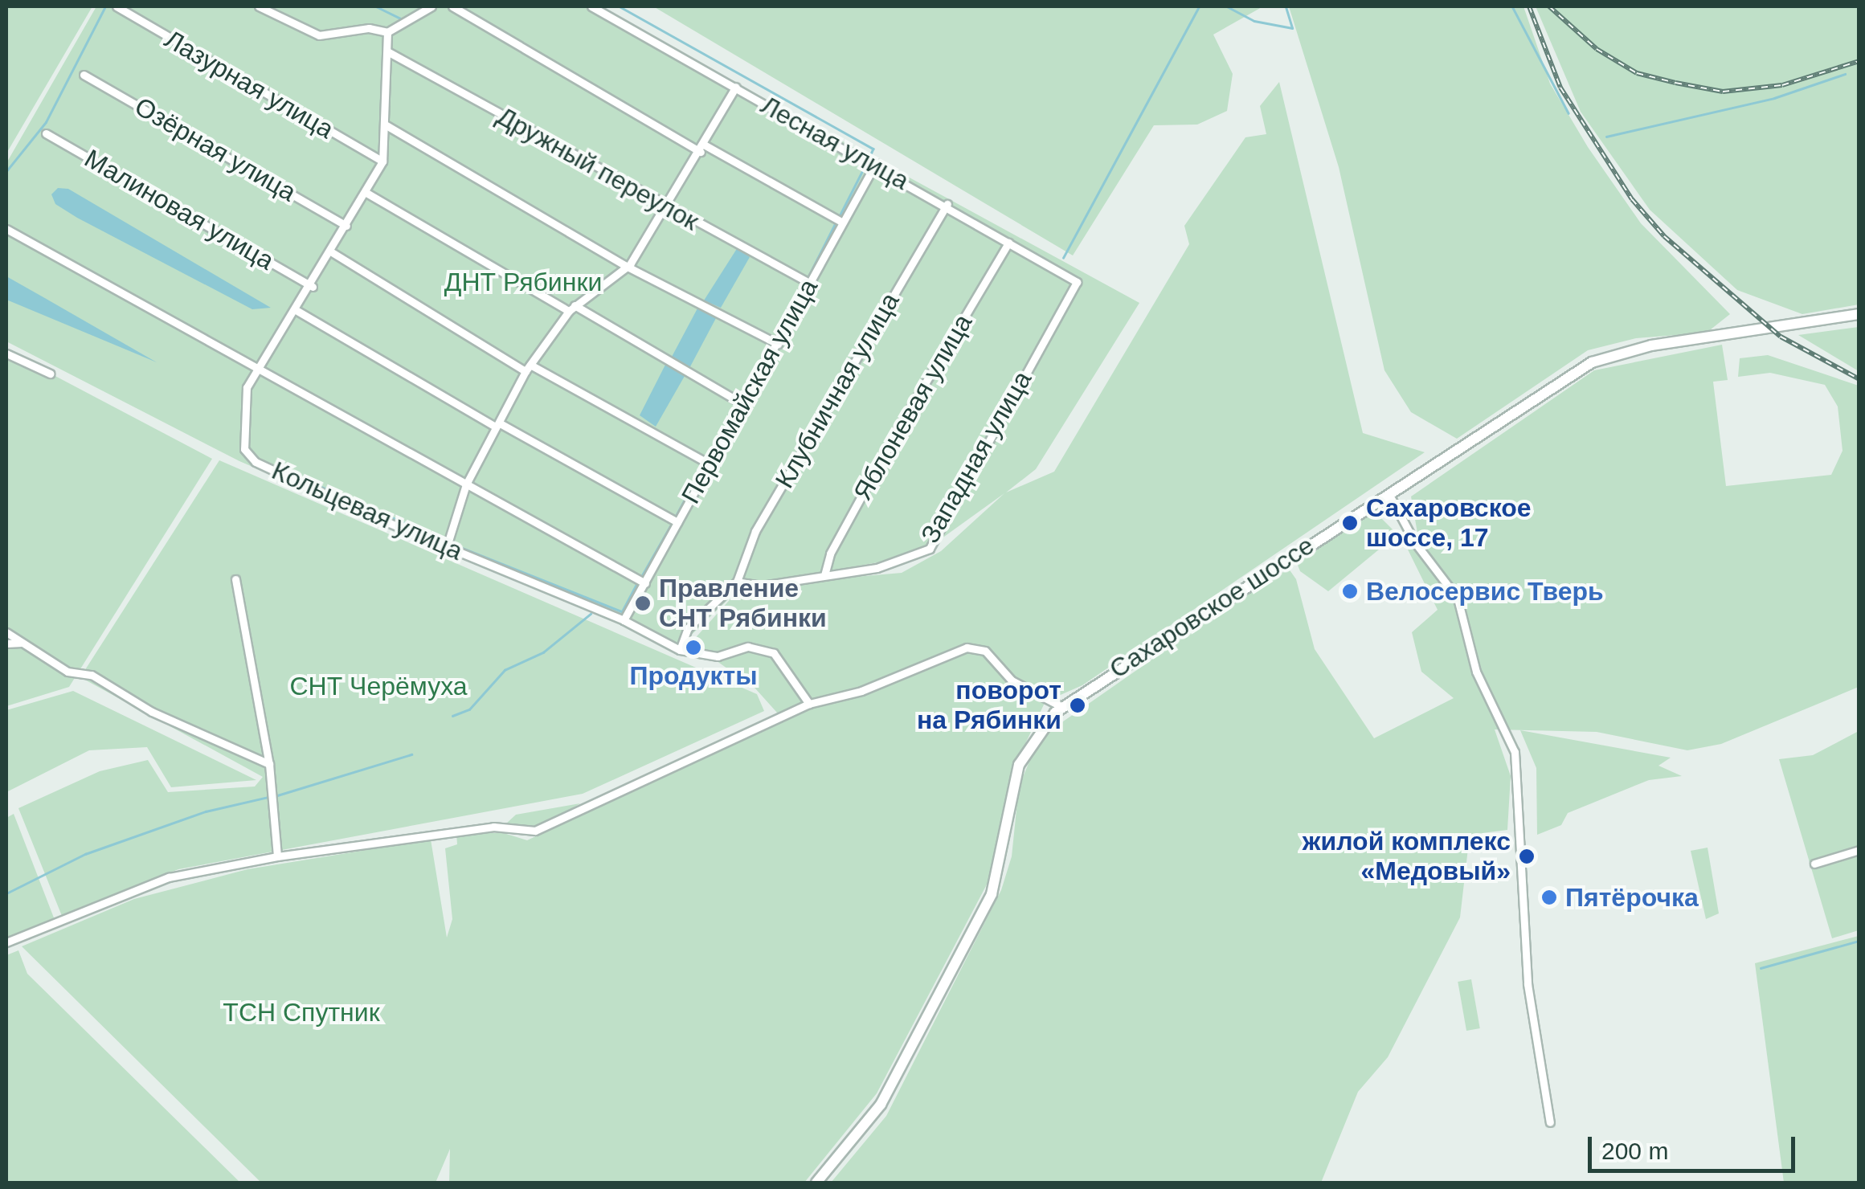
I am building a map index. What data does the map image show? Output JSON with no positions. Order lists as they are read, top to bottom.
{
  "streets": {
    "main road": ["Сахаровское шоссе"],
    "street": [
      "Лазурная улица",
      "Лесная улица",
      "Озёрная улица",
      "Дружный переулок",
      "Малиновая улица",
      "Клубничная улица",
      "Первомайская улица",
      "Яблоневая улица",
      "Западная улица",
      "Кольцевая улица"
    ]
  },
  "crossings": [
    ["Лазурная улица", "Кольцевая улица"],
    ["Лесная улица", "Клубничная улица"],
    ["Лесная улица", "Первомайская улица"],
    ["Лесная улица", "Яблоневая улица"],
    ["Лесная улица", "Западная улица"],
    ["Озёрная улица", "Кольцевая улица"],
    ["Дружный переулок", "Первомайская улица"],
    ["Дружный переулок", "Кольцевая улица"],
    ["Малиновая улица", "Кольцевая улица"],
    ["Клубничная улица", "Западная улица"],
    ["Первомайская улица", "Кольцевая улица"],
    ["Яблоневая улица", "Западная улица"]
  ],
  "parks": ["ДНТ Рябинки", "СНТ Черёмуха", "ТСН Спутник"],
  "places": [
    "Сахаровское шоссе, 17",
    "Велосервис Тверь",
    "Правление СНТ Рябинки",
    "Продукты",
    "поворот на Рябинки",
    "жилой комплекс «Медовый»",
    "Пятёрочка"
  ],
  "scale_bar": "200 m"
}
